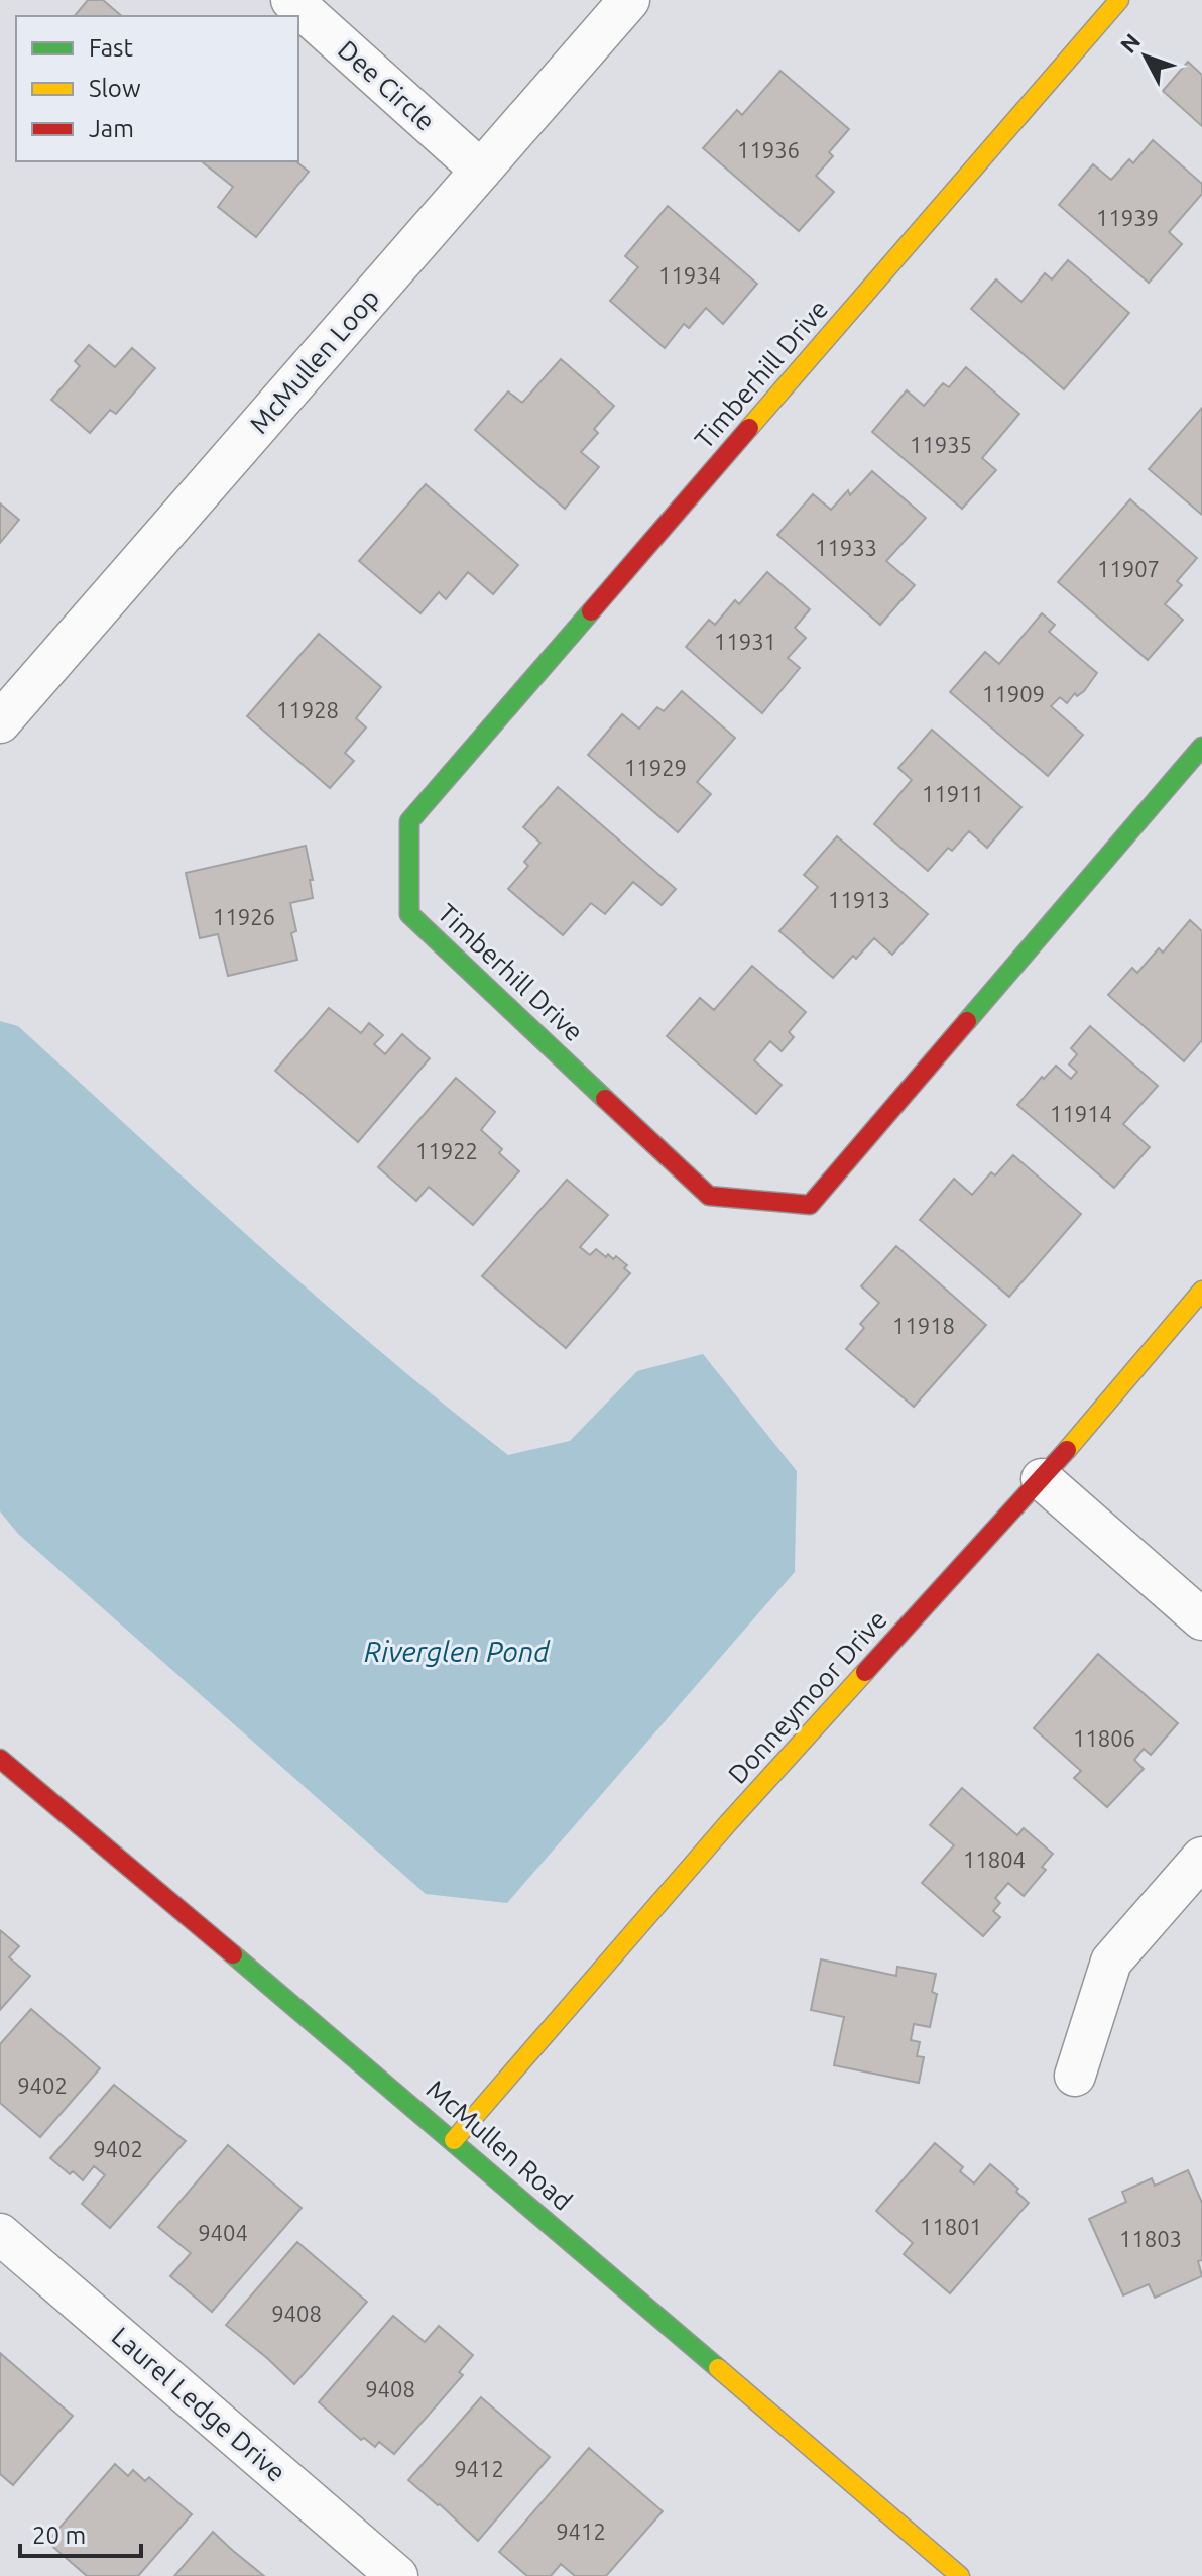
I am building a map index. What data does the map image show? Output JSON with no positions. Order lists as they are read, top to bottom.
{
  "streets": {
    "street": [
      "Dee Circle",
      "McMullen Loop",
      "Timberhill Drive",
      "Donneymoor Drive",
      "McMullen Road",
      "Laurel Ledge Drive"
    ]
  },
  "crossings": [
    ["Dee Circle", "McMullen Loop"],
    ["Donneymoor Drive", "McMullen Road"]
  ],
  "water": ["Riverglen Pond"],
  "house_numbers": [
    "11936",
    "11939",
    "11934",
    "11935",
    "11933",
    "11907",
    "11931",
    "11909",
    "11928",
    "11929",
    "11911",
    "11913",
    "11926",
    "11914",
    "11922",
    "11918",
    "11806",
    "11804",
    "9402",
    "9402",
    "11801",
    "9404",
    "11803",
    "9408",
    "9408",
    "9412",
    "9412"
  ],
  "legend": ["Fast", "Slow", "Jam"],
  "scale_bar": "20 m",
  "north": "top left"
}
